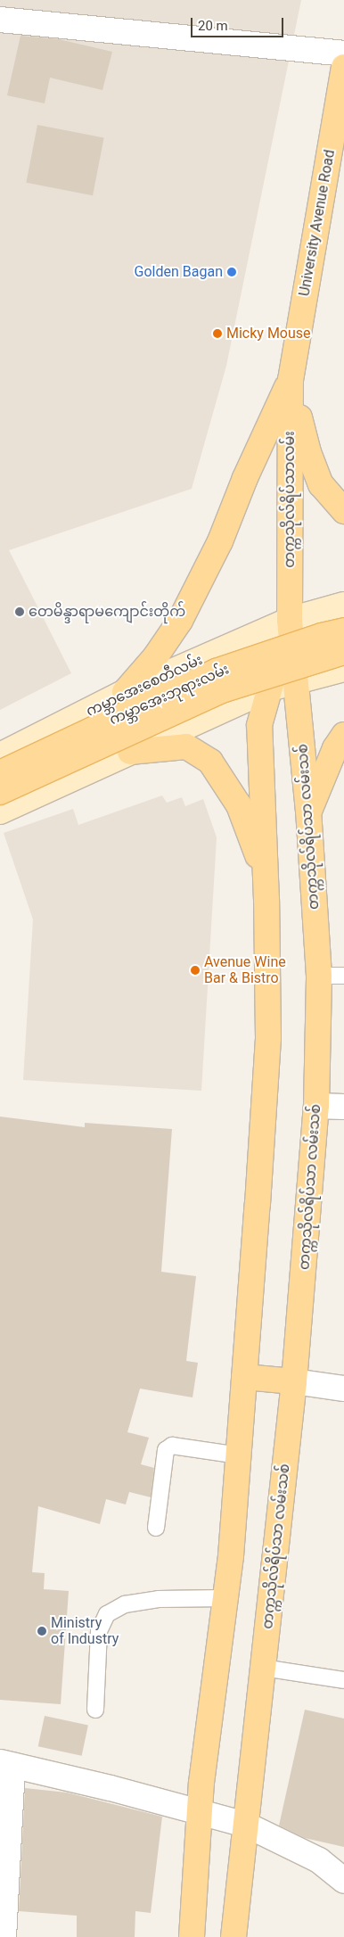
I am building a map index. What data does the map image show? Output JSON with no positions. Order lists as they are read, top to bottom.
{
  "streets": {
    "main road": [
      "University Avenue Road",
      "တက္ကသိုလ်ရိပ်သာလမ်း",
      "ကမ္ဘာအေးစေတီလမ်း",
      "ကမ္ဘာအေးဘုရားလမ်း",
      "တက္ကသိုလ်ရိပ်သာ လမ်းသစ်"
    ]
  },
  "crossings": [
    ["University Avenue Road", "တက္ကသိုလ်ရိပ်သာလမ်း"],
    ["တက္ကသိုလ်ရိပ်သာလမ်း", "ကမ္ဘာအေးစေတီလမ်း"],
    ["တက္ကသိုလ်ရိပ်သာလမ်း", "တက္ကသိုလ်ရိပ်သာ လမ်းသစ်"],
    ["ကမ္ဘာအေးစေတီလမ်း", "တက္ကသိုလ်ရိပ်သာ လမ်းသစ်"]
  ],
  "places": [
    "Golden Bagan",
    "Micky Mouse",
    "တေမိန္ဒာရာမကျောင်းတိုက်",
    "Avenue Wine Bar & Bistro",
    "Ministry of Industry"
  ],
  "scale_bar": "20 m"
}
